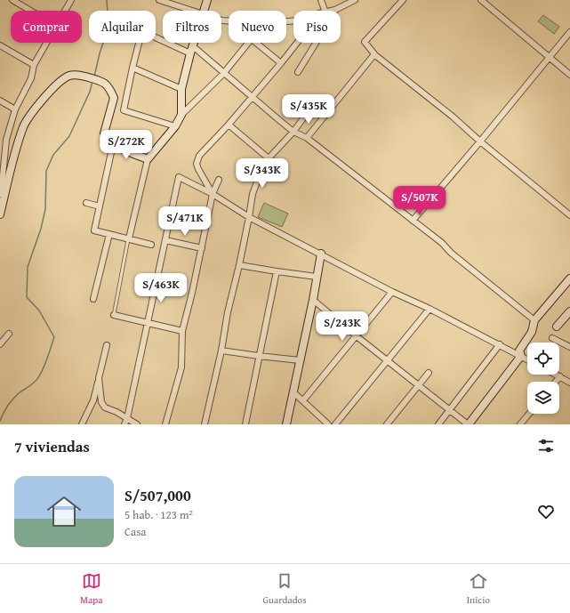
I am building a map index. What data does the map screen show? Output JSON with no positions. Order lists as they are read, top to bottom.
{
  "page": {
    "chip": [
      "Comprar",
      "Alquilar",
      "Filtros",
      "Nuevo",
      "Piso"
    ],
    "price": [
      "S/435K",
      "S/272K",
      "S/343K",
      "S/507K",
      "S/471K",
      "S/463K",
      "S/243K"
    ],
    "heading": "7 viviendas",
    "list": [
      {
        "name": "S/507,000",
        "note": "5 hab. · 123 m² · Casa"
      }
    ],
    "tabs": ["Mapa", "Guardados", "Inicio"]
  }
}
